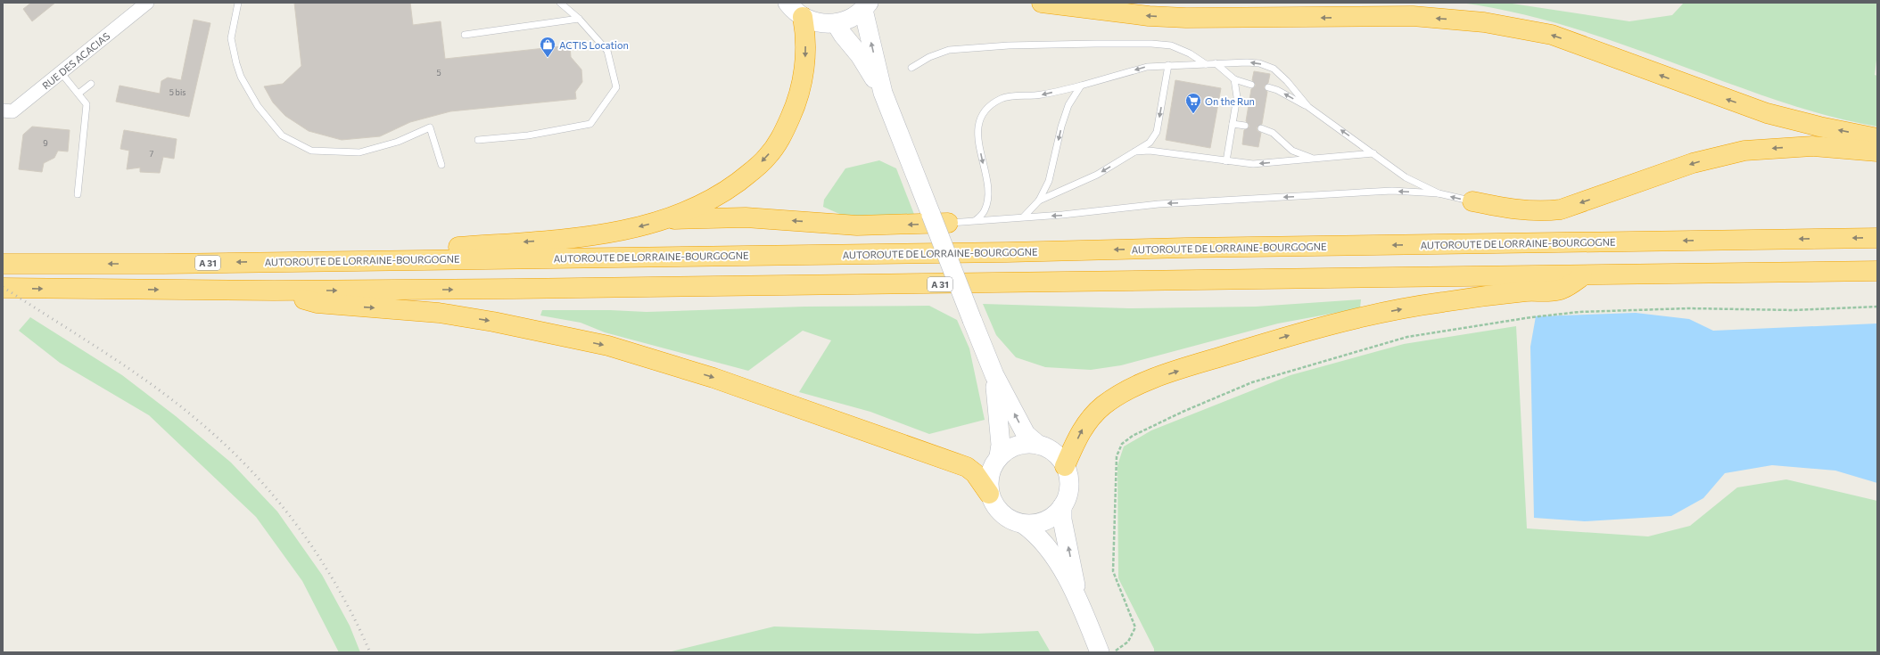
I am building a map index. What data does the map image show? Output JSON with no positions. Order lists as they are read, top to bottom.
{
  "streets": {
    "highway": ["AUTOROUTE DE LORRAINE-BOURGOGNE", "A 31"],
    "street": ["RUE DES ACACIAS"]
  },
  "places": {
    "shop": ["ACTIS Location"],
    "supermarket": ["On the Run"]
  },
  "house_numbers": [
    "5",
    "5 bis",
    "9",
    "7"
  ]
}
